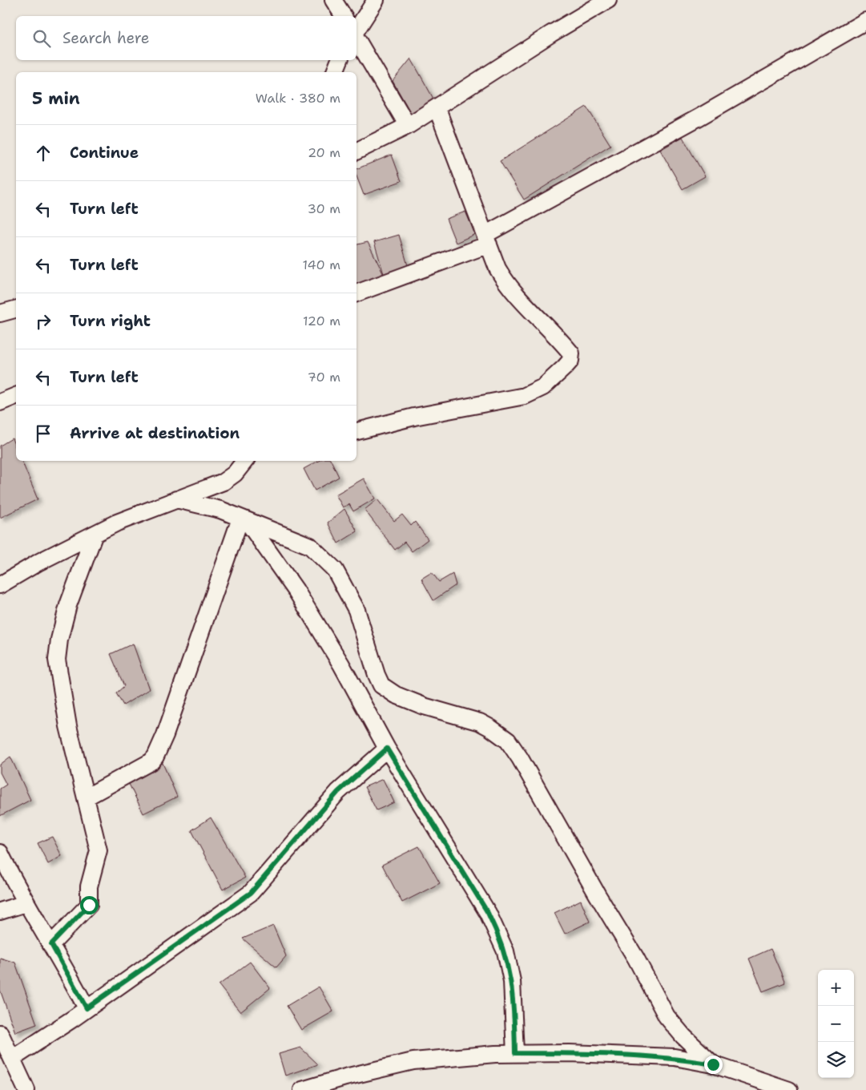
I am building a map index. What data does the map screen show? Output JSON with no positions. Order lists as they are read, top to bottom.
{
  "page": {
    "search": "Search here",
    "heading": ["5 min", "Walk · 380 m"],
    "list": [
      ["Continue", "20 m"],
      ["Turn left", "30 m"],
      ["Turn left", "140 m"],
      ["Turn right", "120 m"],
      ["Turn left", "70 m"],
      "Arrive at destination"
    ],
    "map_buttons": ["+", "−"]
  }
}
